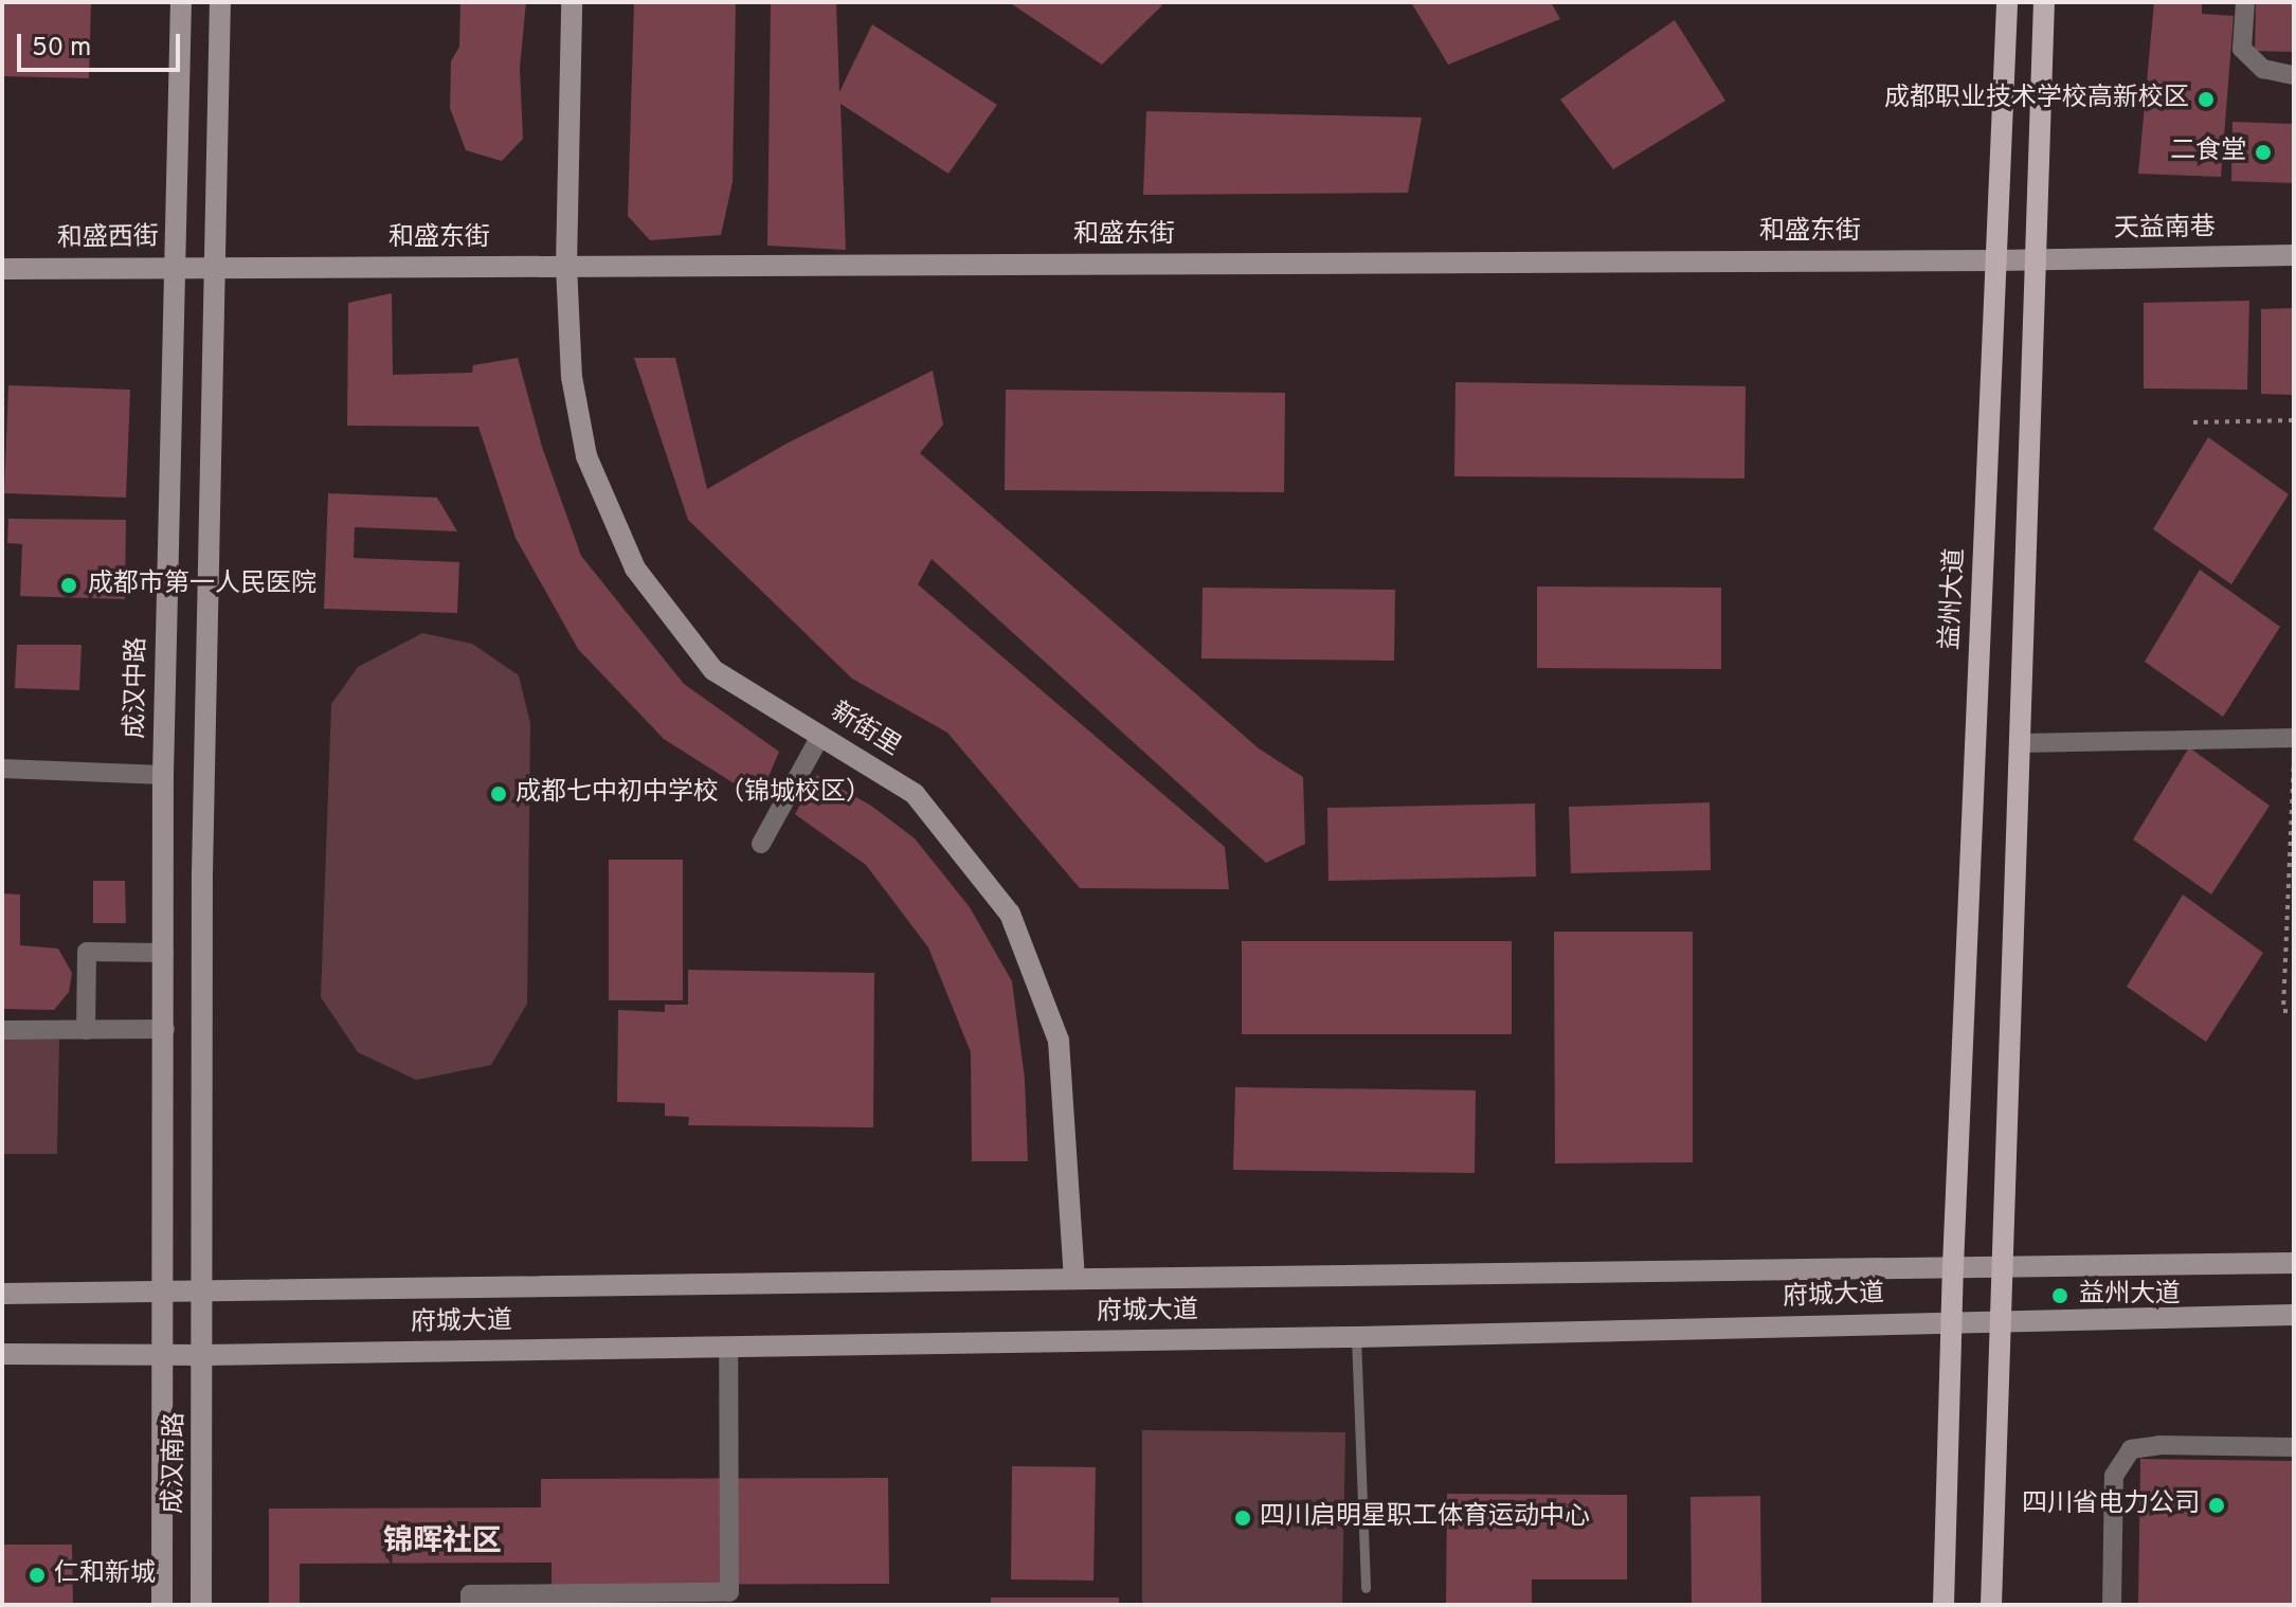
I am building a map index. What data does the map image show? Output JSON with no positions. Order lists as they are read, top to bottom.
{
  "streets": {
    "main road": [
      "天益南巷",
      "和盛东街",
      "和盛西街",
      "益州大道",
      "成汉中路",
      "新街里",
      "府城大道",
      "成汉南路"
    ]
  },
  "crossings": [
    ["天益南巷", "和盛东街"],
    ["和盛东街", "和盛西街"],
    ["和盛东街", "益州大道"],
    ["和盛东街", "新街里"],
    ["和盛西街", "成汉中路"],
    ["益州大道", "府城大道"],
    ["成汉中路", "府城大道"],
    ["成汉中路", "成汉南路"],
    ["新街里", "府城大道"],
    ["府城大道", "成汉南路"]
  ],
  "districts": ["锦晖社区"],
  "places": [
    "成都职业技术学校高新校区",
    "二食堂",
    "成都市第一人民医院",
    "成都七中初中学校（锦城校区）",
    "益州大道",
    "四川省电力公司",
    "四川启明星职工体育运动中心",
    "仁和新城"
  ],
  "scale_bar": "50 m"
}
